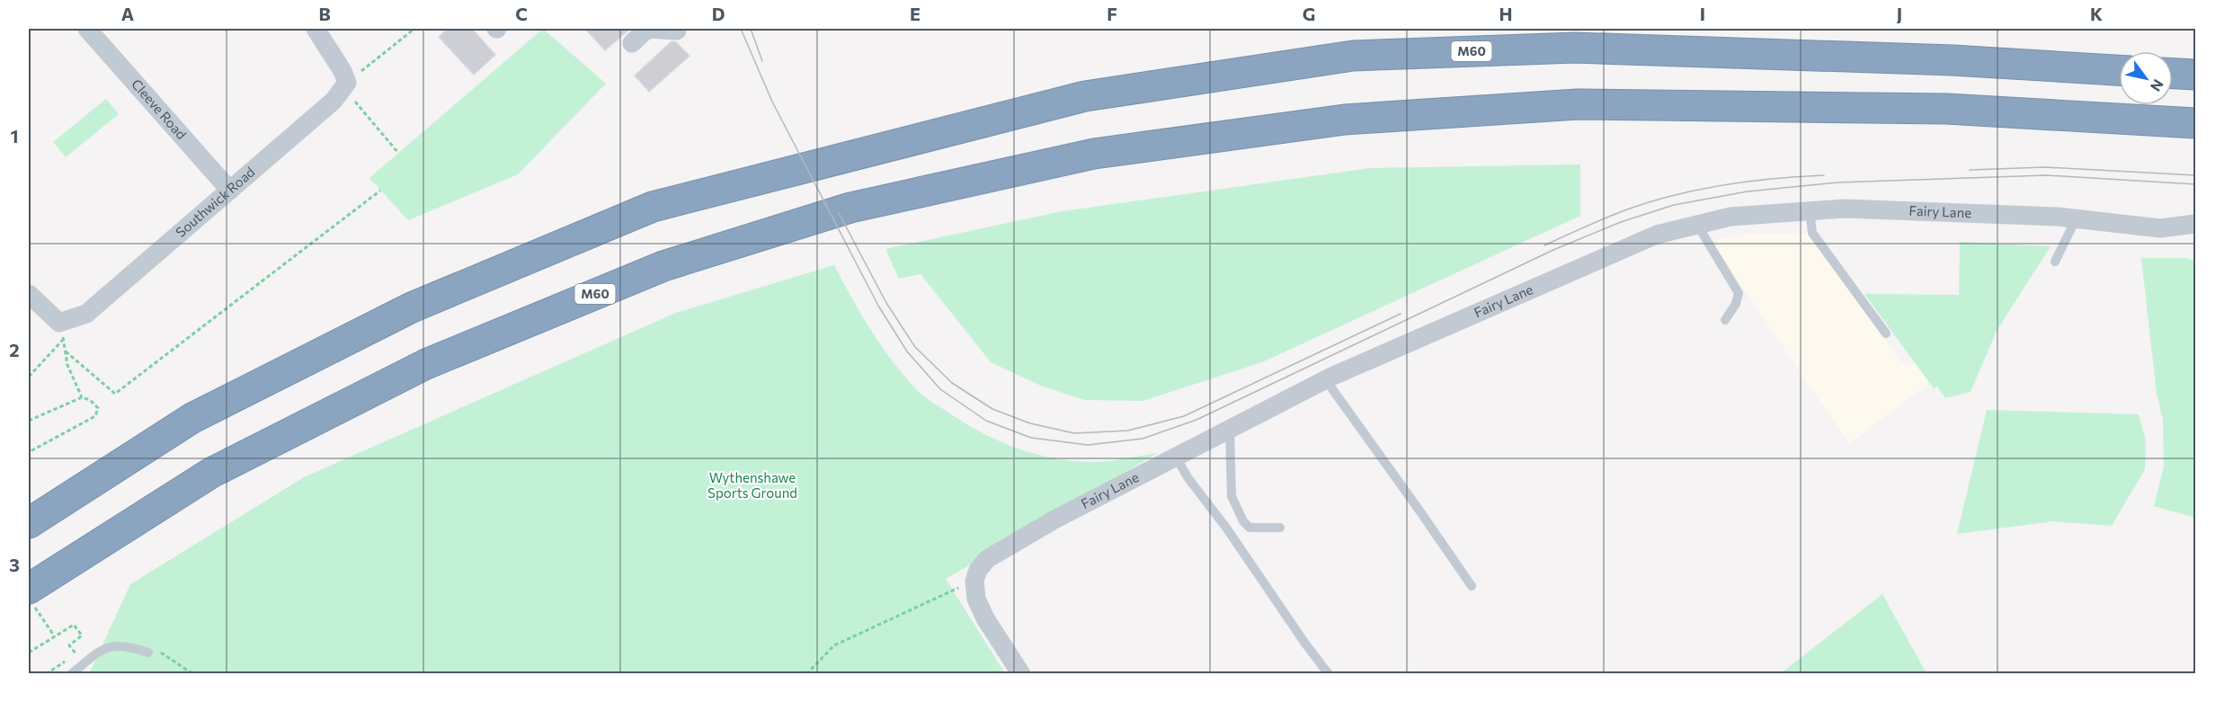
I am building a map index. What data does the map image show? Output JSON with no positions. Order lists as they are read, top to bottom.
{
  "streets": {
    "highway": ["M60"],
    "street": ["Cleeve Road", "Southwick Road", "Fairy Lane"]
  },
  "crossings": [
    ["Cleeve Road", "Southwick Road"]
  ],
  "parks": ["Wythenshawe Sports Ground"],
  "north": "bottom right",
  "grid": {
    "columns": [
      "A",
      "B",
      "C",
      "D",
      "E",
      "F",
      "G",
      "H",
      "I",
      "J",
      "K"
    ],
    "rows": ["1", "2", "3"]
  }
}
